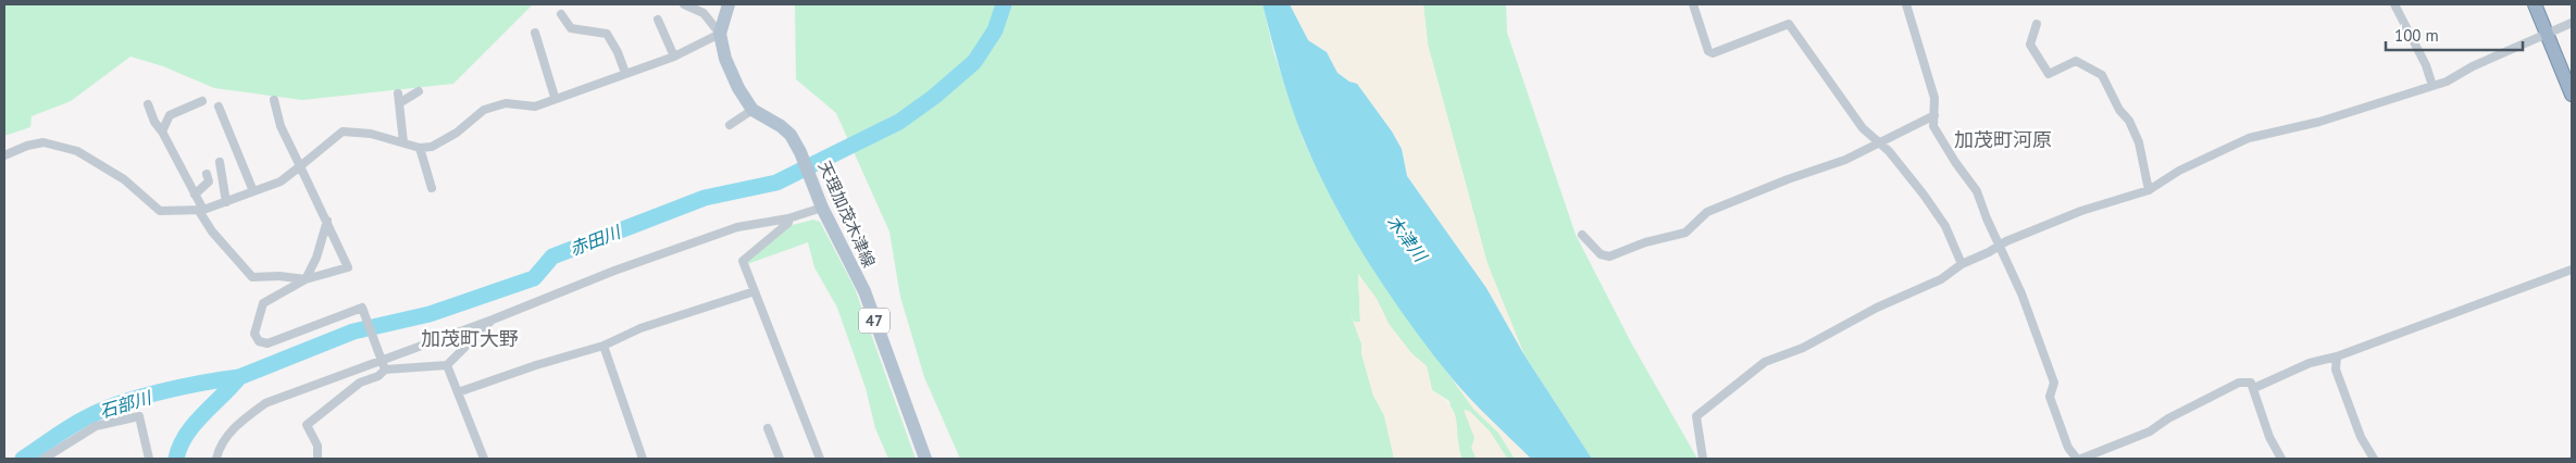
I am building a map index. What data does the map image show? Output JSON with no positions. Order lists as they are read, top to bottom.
{
  "streets": {
    "main road": ["天理加茂木津線", "47"]
  },
  "districts": ["加茂町河原", "加茂町大野"],
  "water": ["木津川", "赤田川", "石部川"],
  "scale_bar": "100 m"
}
